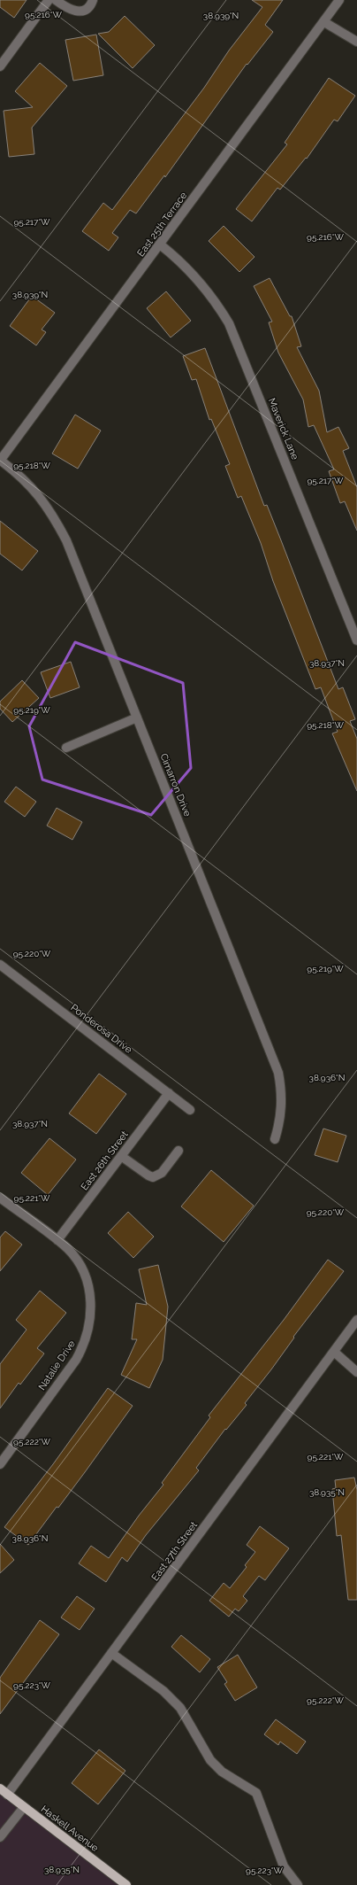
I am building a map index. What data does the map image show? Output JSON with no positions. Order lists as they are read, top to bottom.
{
  "streets": {
    "main road": ["Haskell Avenue"],
    "street": [
      "East 25th Terrace",
      "Maverick Lane",
      "Cimarron Drive",
      "Ponderosa Drive",
      "East 26th Street",
      "Natalie Drive",
      "East 27th Street"
    ]
  },
  "crossings": [
    ["East 25th Terrace", "Maverick Lane"],
    ["East 25th Terrace", "Cimarron Drive"],
    ["Ponderosa Drive", "East 26th Street"],
    ["East 26th Street", "Natalie Drive"],
    ["East 27th Street", "Haskell Avenue"]
  ],
  "coordinates": [
    "95.216°W",
    "38.939°N",
    "95.217°W",
    "95.218°W",
    "38.937°N",
    "95.219°W",
    "95.220°W",
    "38.936°N",
    "95.221°W",
    "95.222°W",
    "38.935°N",
    "95.223°W"
  ]
}
